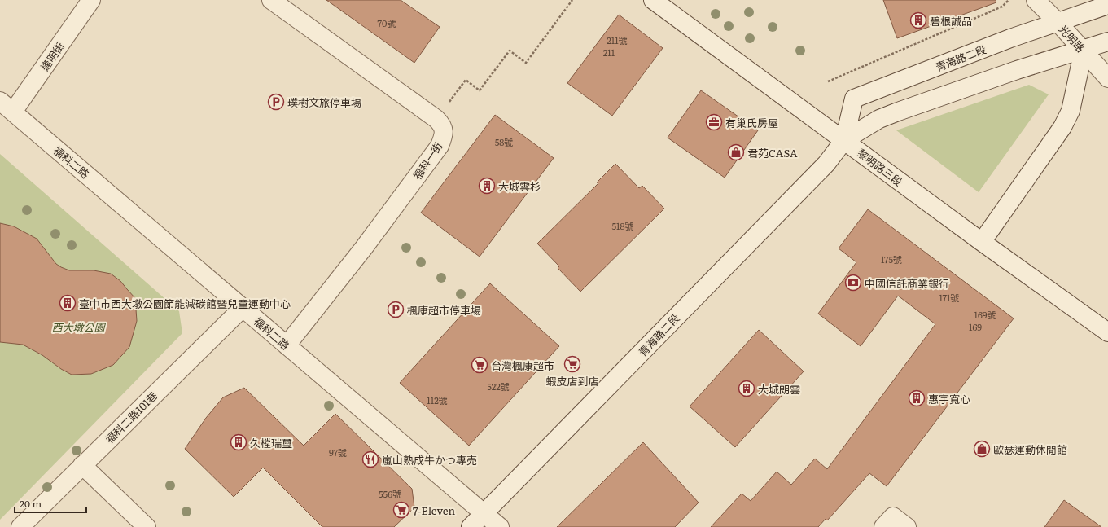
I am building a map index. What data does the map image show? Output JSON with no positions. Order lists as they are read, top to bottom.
{
  "streets": {
    "street": [
      "光明路",
      "逢明街",
      "青海路二段",
      "福科一街",
      "福科二路",
      "黎明路三段",
      "福科二路101巷"
    ]
  },
  "crossings": [
    ["光明路", "青海路二段"],
    ["逢明街", "福科二路"],
    ["青海路二段", "福科二路"],
    ["青海路二段", "黎明路三段"],
    ["福科一街", "福科二路"],
    ["福科二路", "福科二路101巷"]
  ],
  "parks": ["西大墩公園"],
  "places": {
    "building": [
      "碧根誠品",
      "大城雲杉",
      "臺中市西大墩公園節能減碳館暨兒童運動中心",
      "大城朗雲",
      "惠宇寬心",
      "久樘瑞璽"
    ],
    "parking": ["璞樹文旅停車場", "楓康超市停車場"],
    "office": ["有巢氏房屋"],
    "shop": ["君苑CASA", "歐瑟運動休閒館"],
    "bank": ["中國信託商業銀行"],
    "supermarket": ["蝦皮店到店", "台灣楓康超市", "7-Eleven"],
    "restaurant": ["嵐山熟成牛かつ專売"]
  },
  "house_numbers": [
    "70號",
    "211號",
    "211",
    "58號",
    "518號",
    "175號",
    "171號",
    "169號",
    "169",
    "522號",
    "112號",
    "97號",
    "556號"
  ],
  "scale_bar": "20 m"
}
